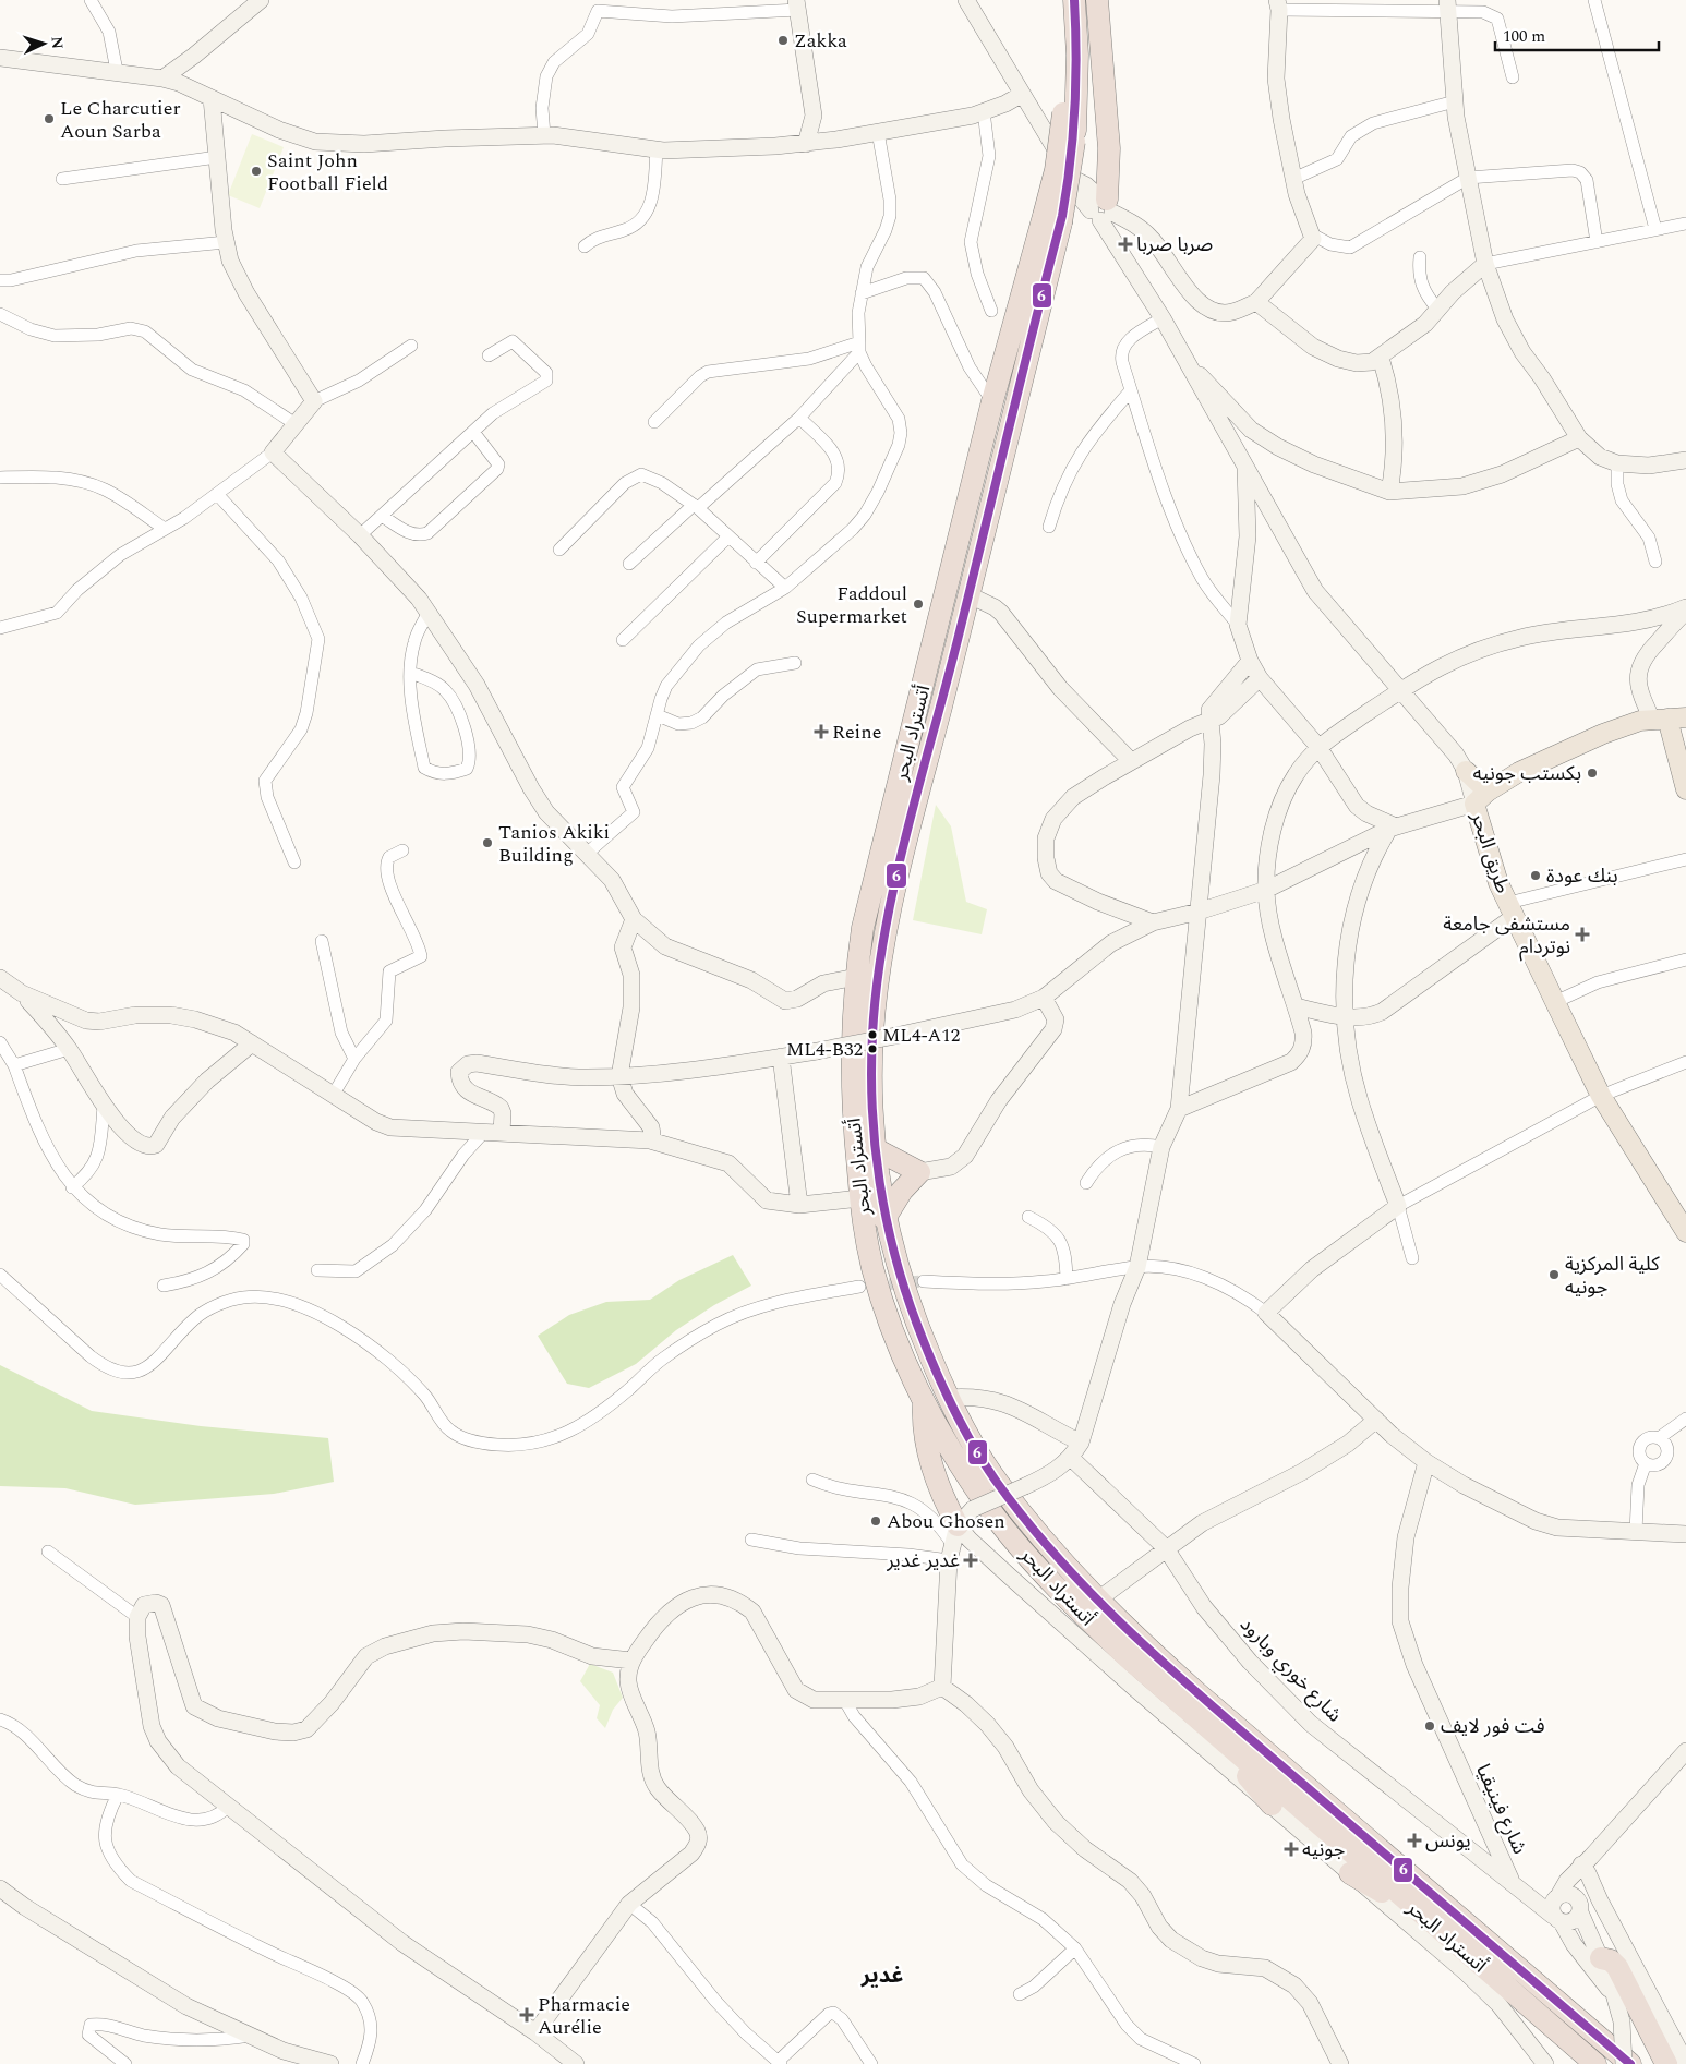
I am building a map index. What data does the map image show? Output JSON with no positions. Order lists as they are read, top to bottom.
{
  "streets": {
    "highway": ["أتستراد البحر"],
    "main road": ["طريق البحر"],
    "street": ["شارع خوري وبارود", "شارع فينيقيا"]
  },
  "crossings": [
    ["شارع خوري وبارود", "شارع فينيقيا"]
  ],
  "districts": ["غدير"],
  "places": {
    "other": [
      "Zakka",
      "Le Charcutier Aoun Sarba",
      "Saint John Football Field",
      "Faddoul Supermarket",
      "بكستب جونيه",
      "Tanios Akiki Building",
      "بنك عودة",
      "ML4-A12",
      "ML4-B32",
      "كلية المركزية جونيه",
      "Abou Ghosen",
      "فت فور لايف"
    ],
    "health": [
      "صربا صربا",
      "Reine",
      "مستشفى جامعة نوتردام",
      "غدير غدير",
      "يونس",
      "جونيه",
      "Pharmacie Aurélie"
    ]
  },
  "lines": ["transit line 6"],
  "scale_bar": "100 m",
  "north": "right"
}
